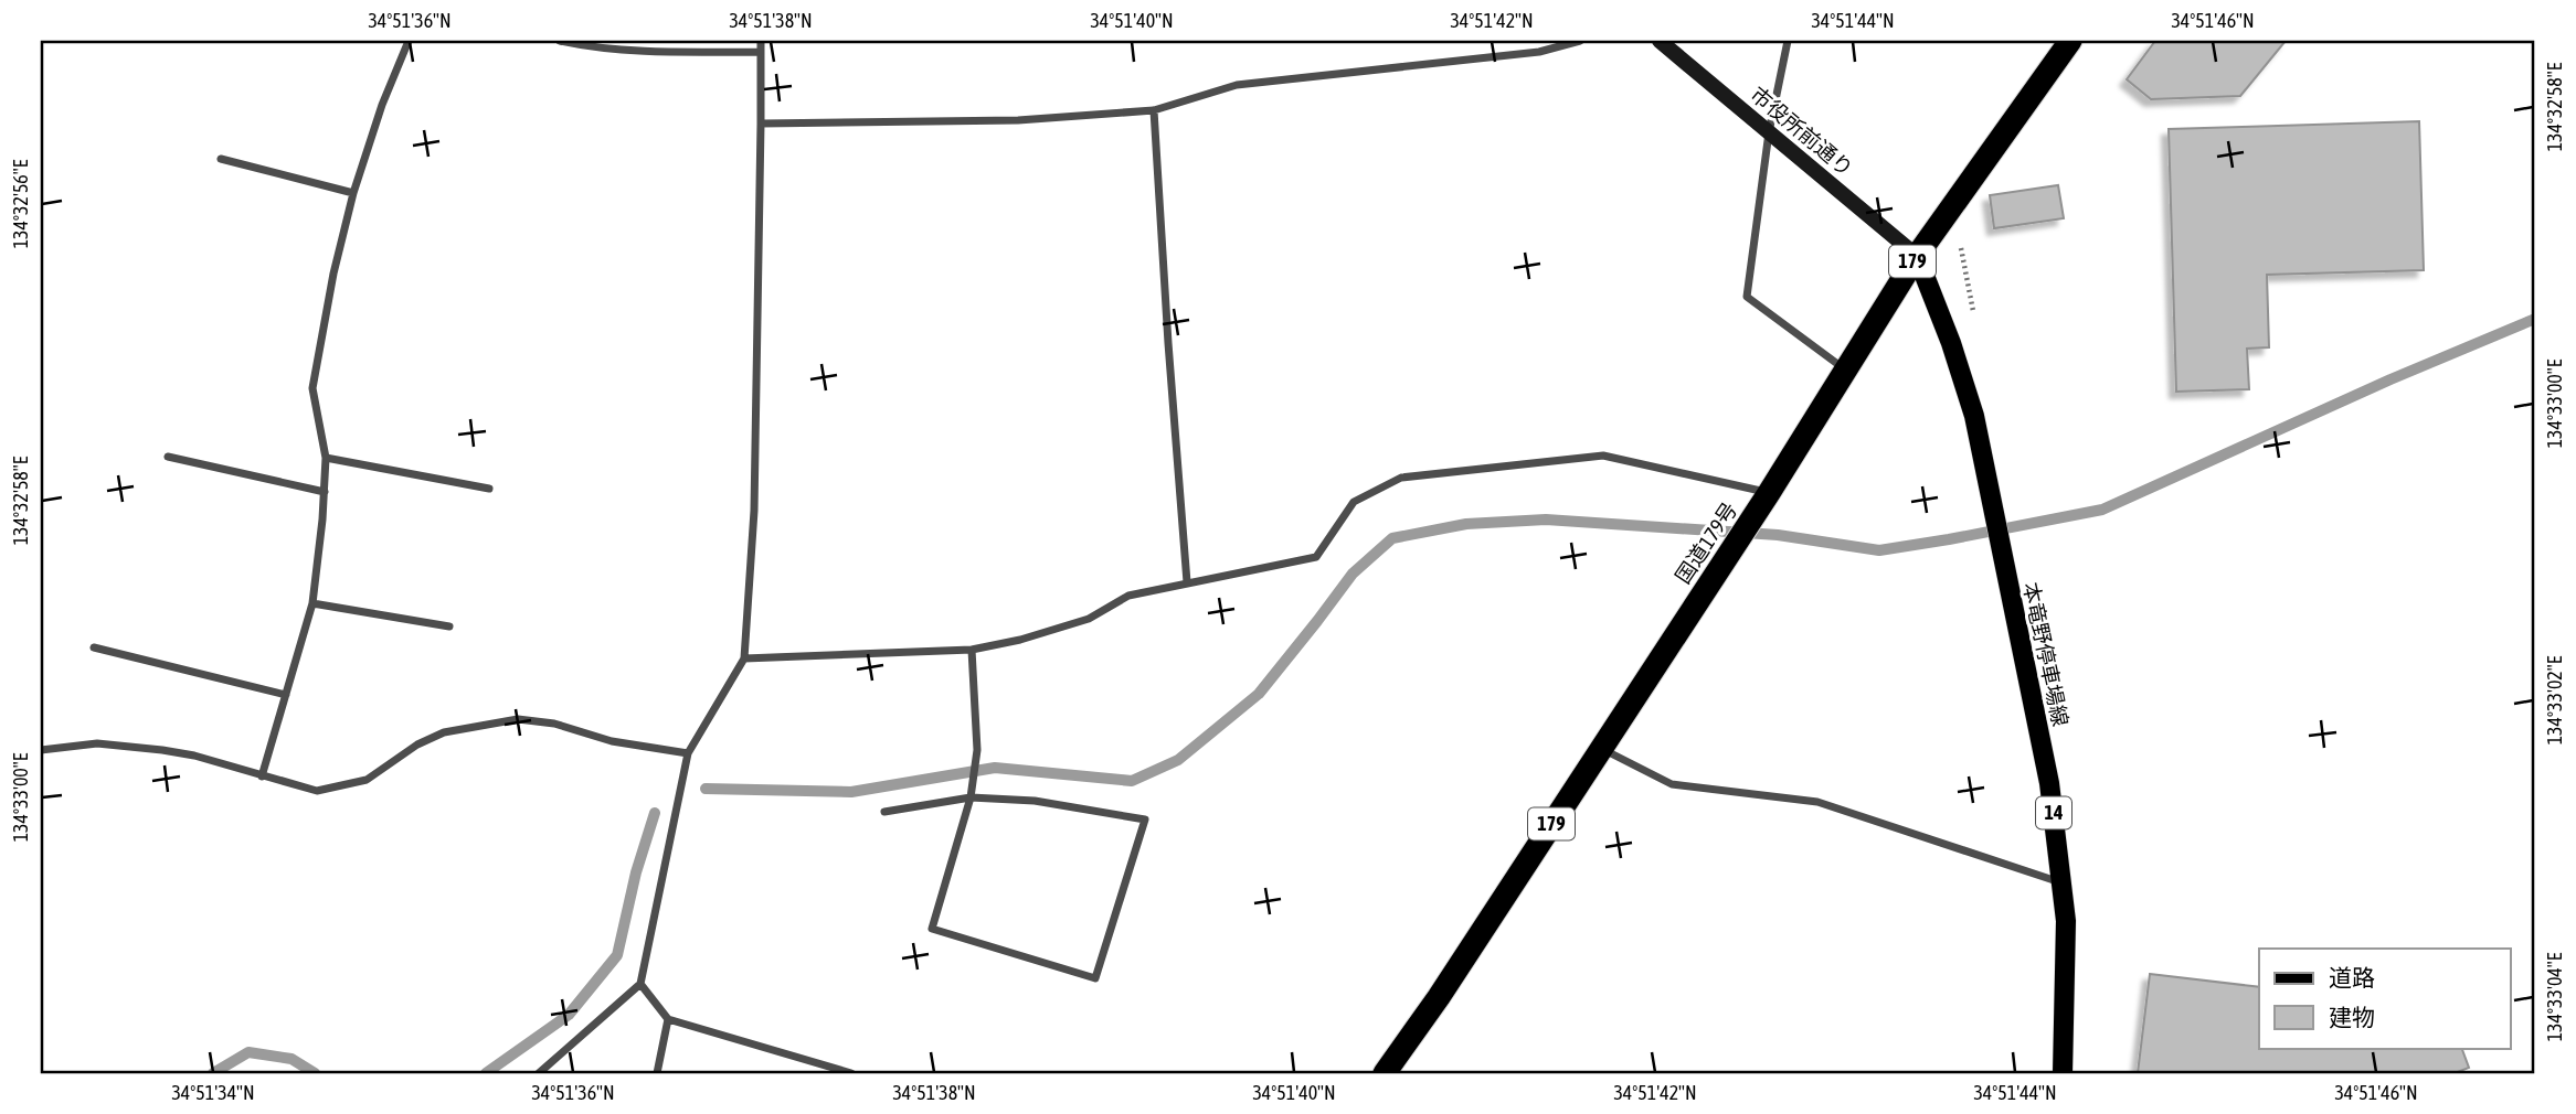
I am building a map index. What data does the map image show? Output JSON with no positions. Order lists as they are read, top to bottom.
{
  "streets": {
    "highway": ["179", "国道179号"],
    "main road": ["本竜野停車場線", "14"],
    "street": ["市役所前通り"]
  },
  "crossings": [
    ["市役所前通り", "国道179号"],
    ["市役所前通り", "本竜野停車場線"],
    ["国道179号", "本竜野停車場線"]
  ],
  "legend": ["道路", "建物"],
  "coordinates": [
    "34°51'36\"N",
    "34°51'38\"N",
    "34°51'40\"N",
    "34°51'42\"N",
    "34°51'44\"N",
    "34°51'46\"N",
    "134°32'58\"E",
    "134°32'56\"E",
    "134°33'00\"E",
    "134°33'02\"E",
    "134°33'04\"E",
    "34°51'34\"N"
  ]
}
